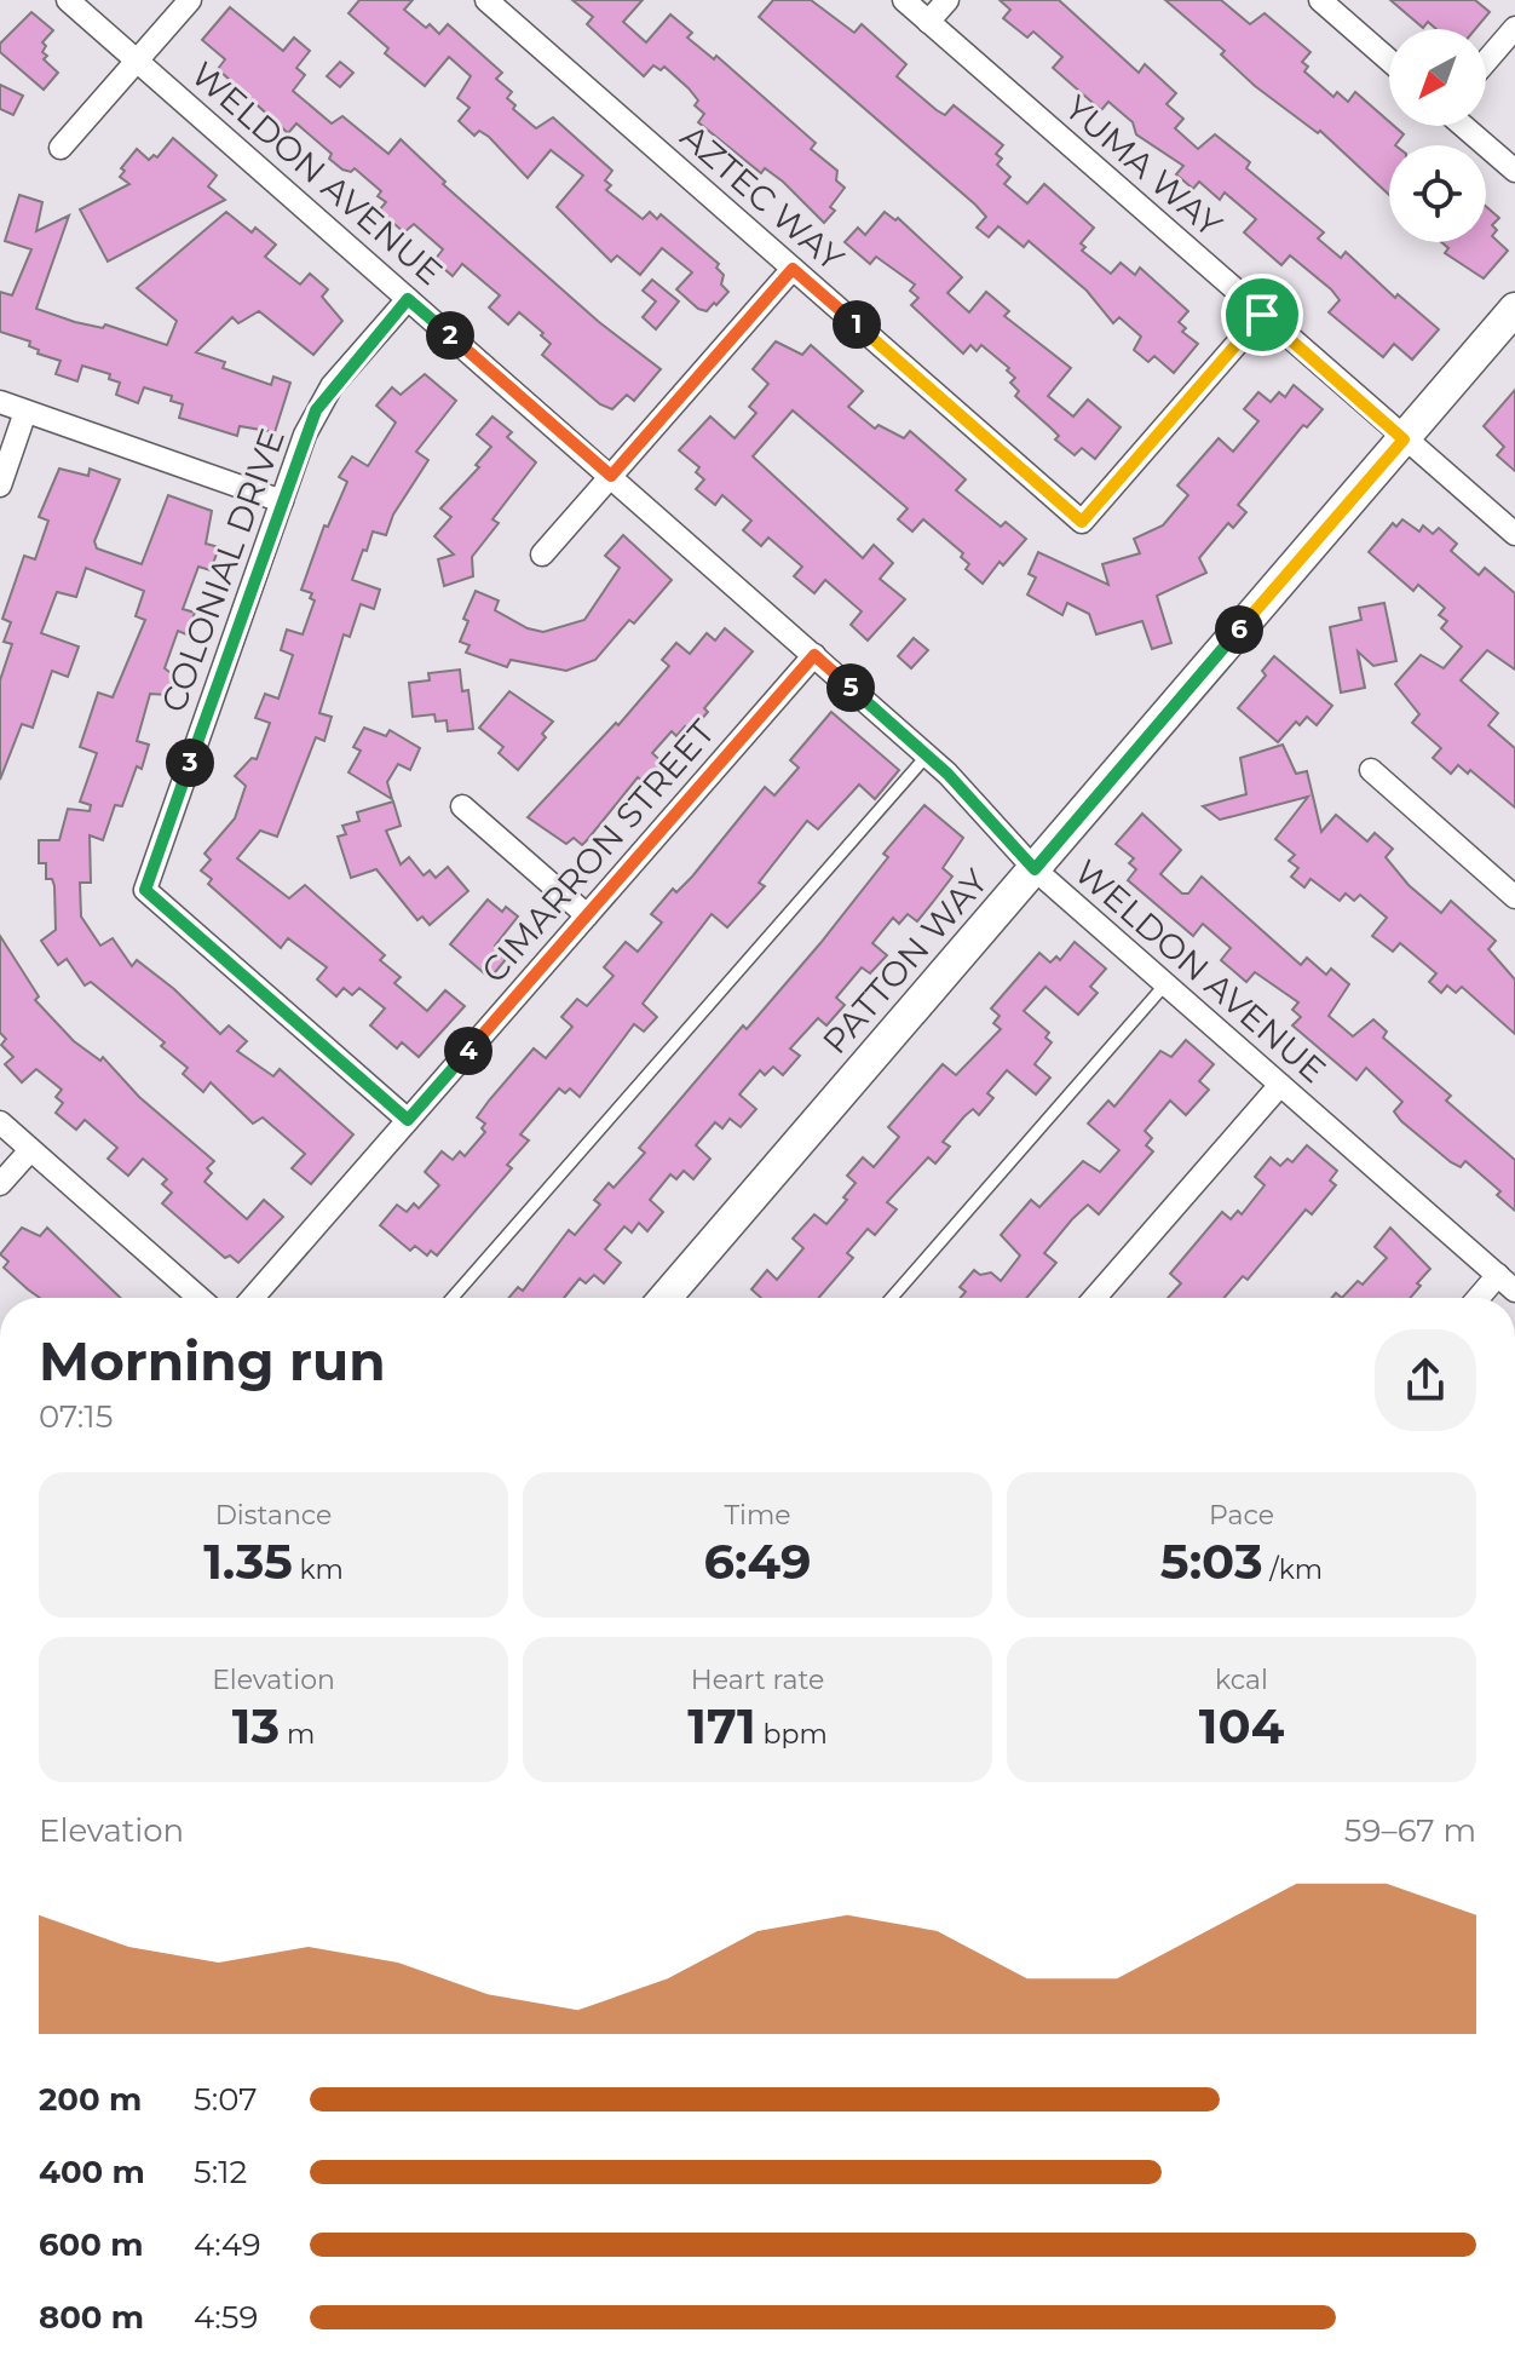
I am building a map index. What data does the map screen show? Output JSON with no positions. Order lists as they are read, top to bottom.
{
  "streets": {
    "street": [
      "YUMA WAY",
      "WELDON AVENUE",
      "AZTEC WAY",
      "COLONIAL DRIVE",
      "CIMARRON STREET",
      "PATTON WAY"
    ]
  },
  "crossings": [
    ["YUMA WAY", "AZTEC WAY"],
    ["YUMA WAY", "PATTON WAY"],
    ["WELDON AVENUE", "COLONIAL DRIVE"],
    ["WELDON AVENUE", "CIMARRON STREET"],
    ["WELDON AVENUE", "PATTON WAY"],
    ["COLONIAL DRIVE", "CIMARRON STREET"]
  ],
  "north": "bottom left",
  "page": {
    "pins": [
      "1",
      "2",
      "6",
      "5",
      "3",
      "4"
    ],
    "heading": ["Morning run", "07:15"],
    "stats": [
      ["Distance", "1.35 km"],
      ["Time", "6:49"],
      ["Pace", "5:03 /km"],
      ["Elevation", "13 m"],
      ["Heart rate", "171 bpm"],
      ["kcal", "104"]
    ],
    "chart": ["Elevation", "59–67 m"],
    "list": [
      {
        "name": "200 m",
        "note": "5:07"
      },
      {
        "name": "400 m",
        "note": "5:12"
      },
      {
        "name": "600 m",
        "note": "4:49"
      },
      {
        "name": "800 m",
        "note": "4:59"
      }
    ]
  }
}
